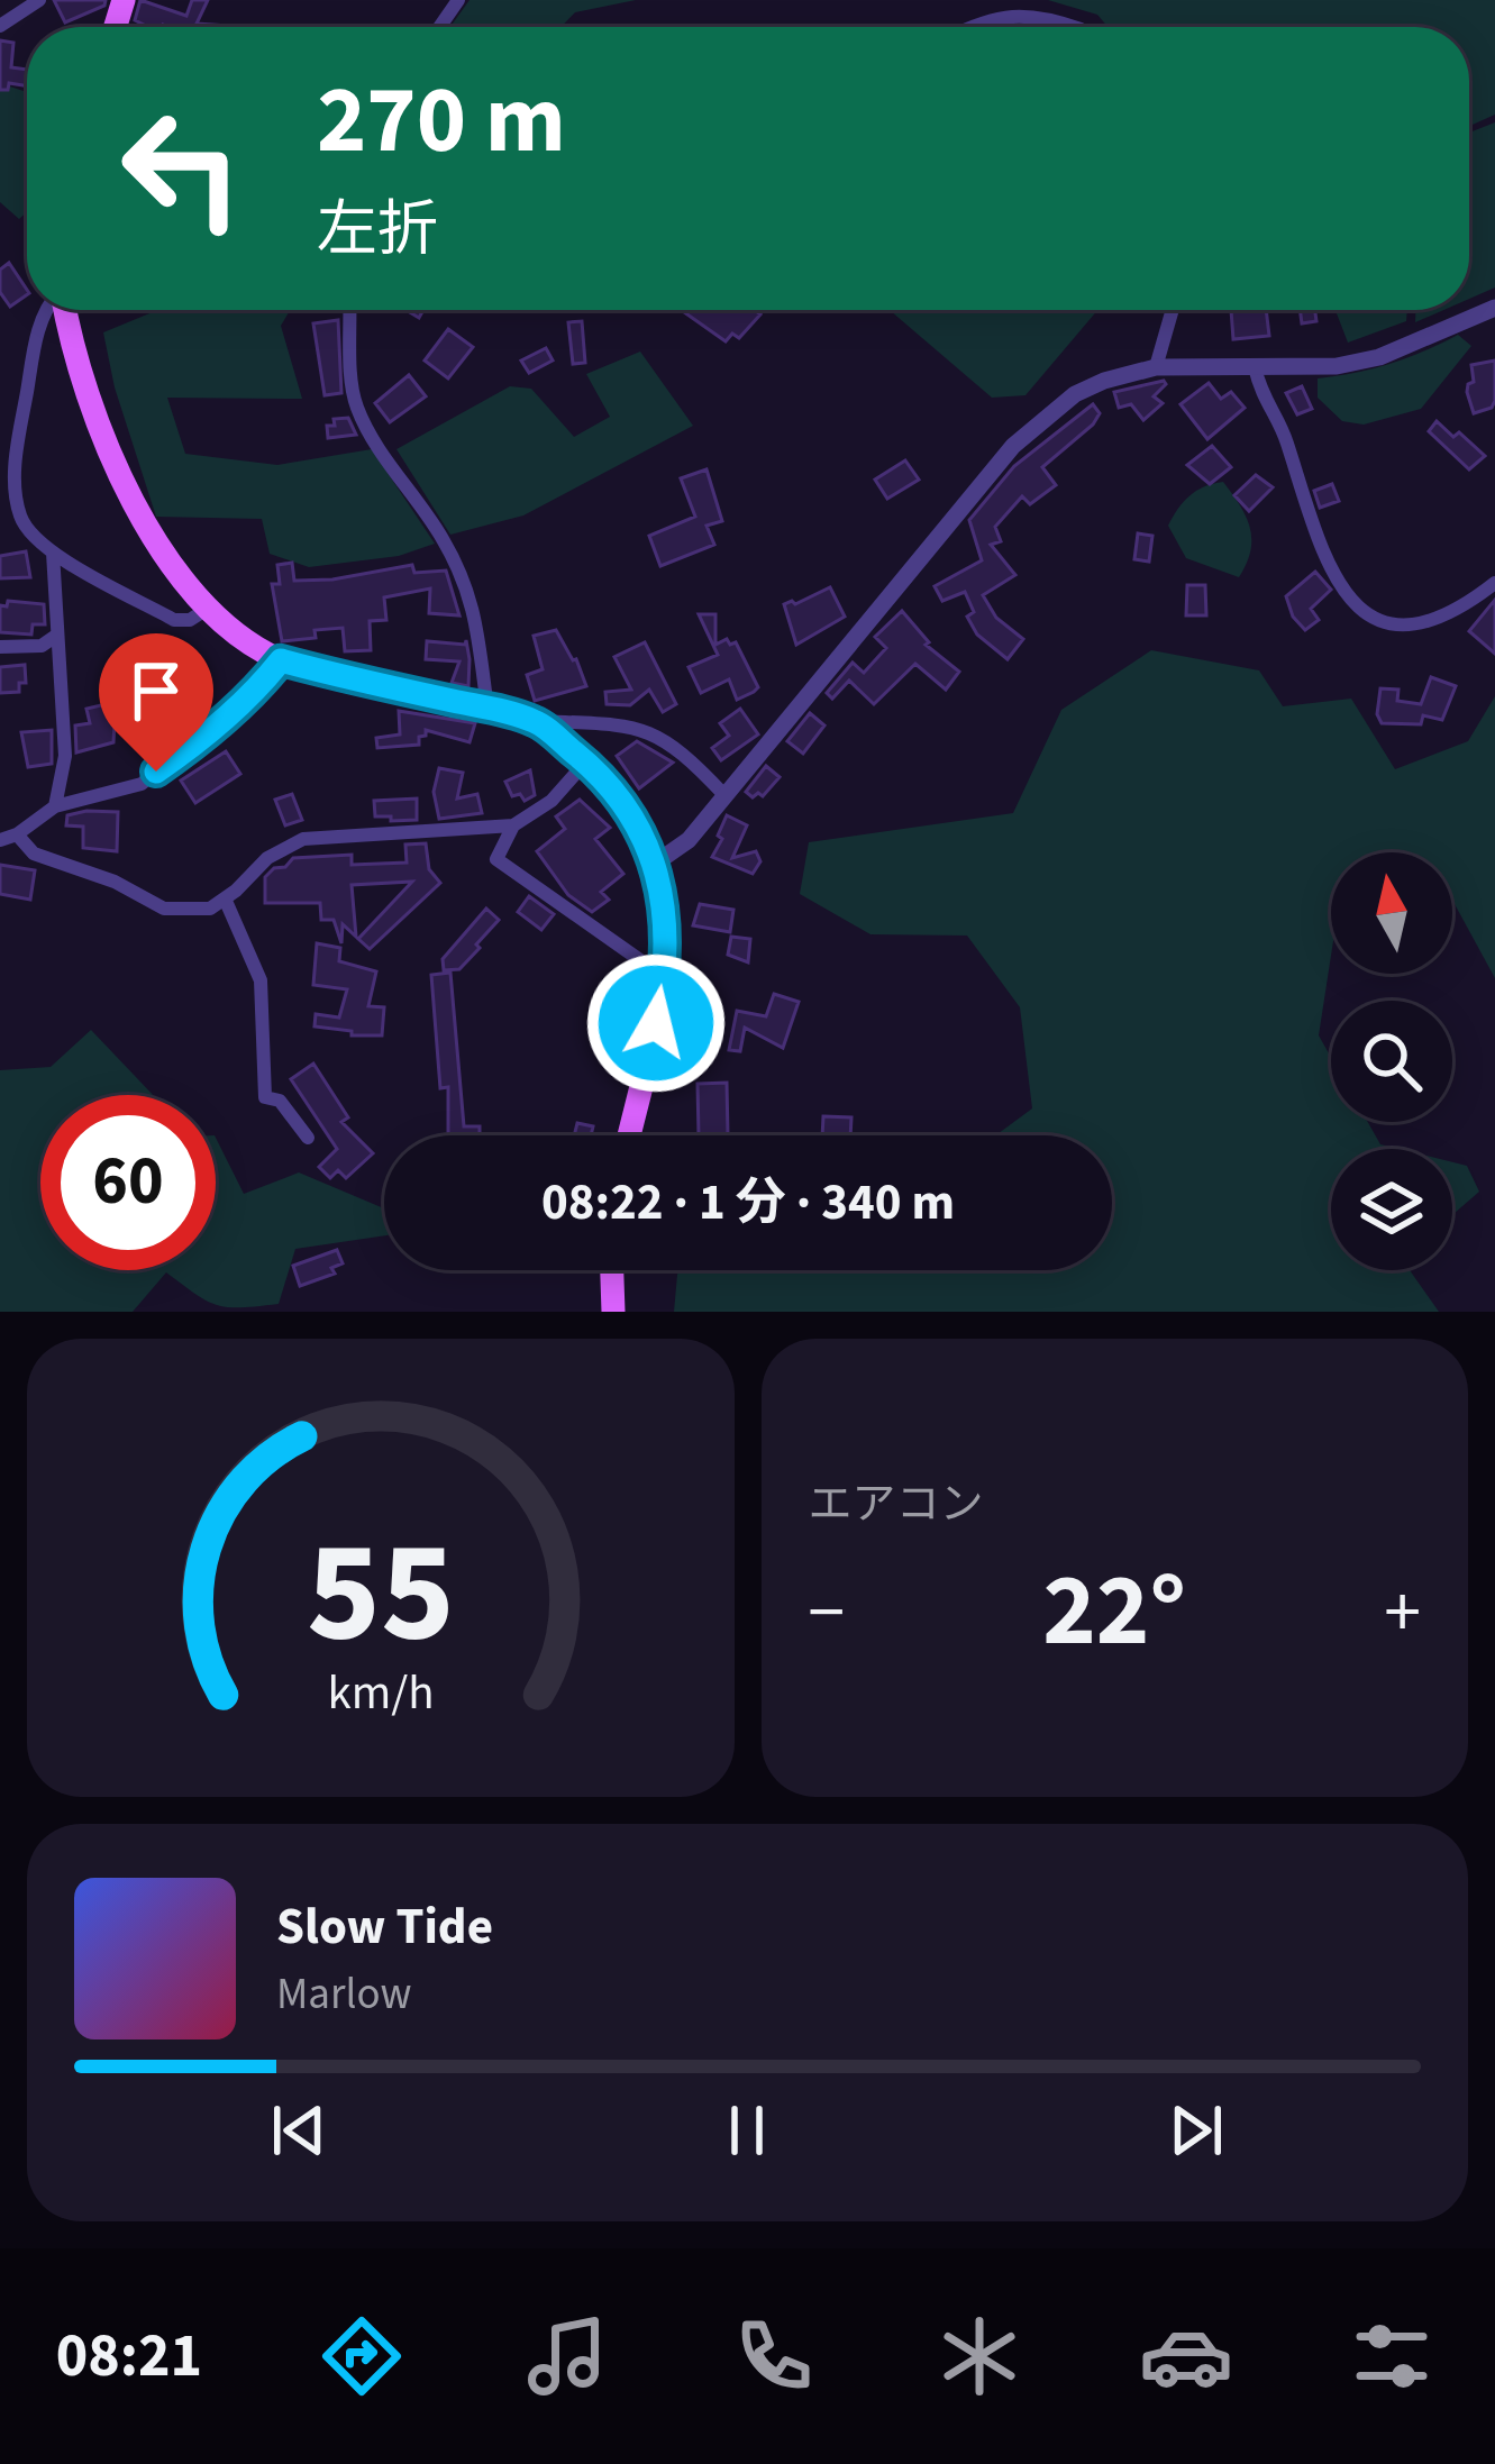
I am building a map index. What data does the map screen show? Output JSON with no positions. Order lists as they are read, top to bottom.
{
  "north": "top",
  "page": {
    "turn": ["270 m", "左折"],
    "limit": "60",
    "trip": "08:22 · 1 分 · 340 m",
    "tile": "エアコン",
    "heat": ["−", "22°", "+"],
    "song": ["Slow Tide", "Marlow"],
    "tabs": "08:21",
    "gauge": ["55", "km/h"]
  }
}
